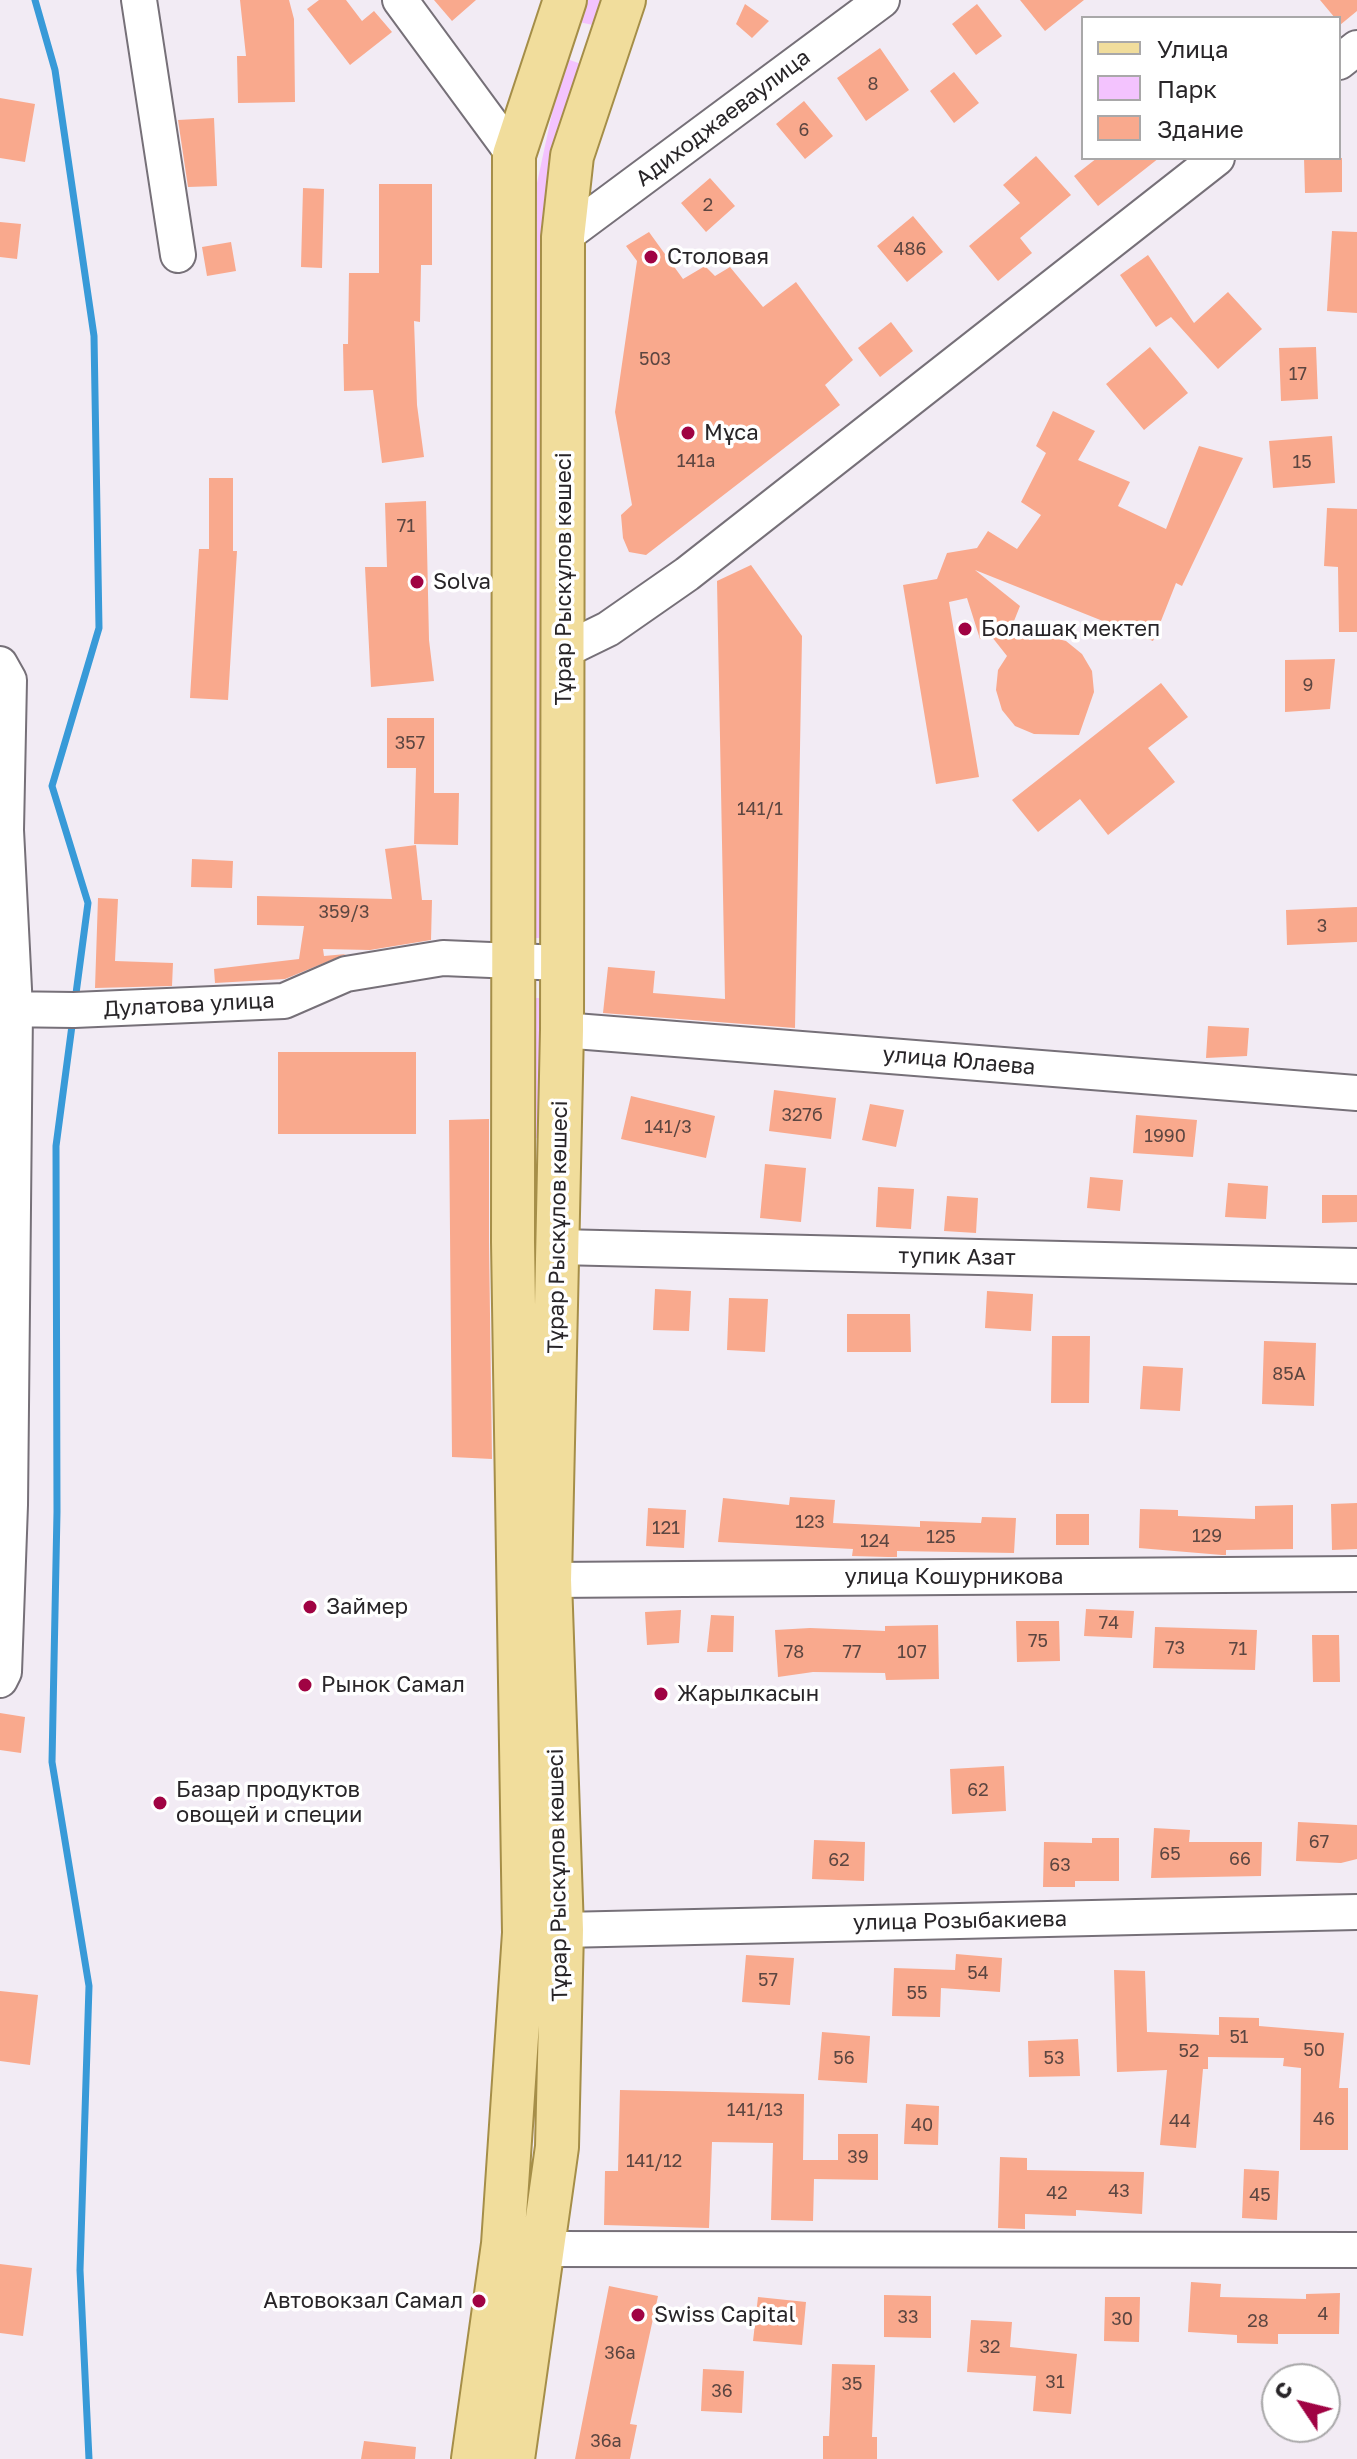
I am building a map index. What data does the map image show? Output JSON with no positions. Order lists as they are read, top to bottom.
{
  "streets": {
    "main road": ["Тұрар Рыскұлов көшесі"],
    "street": [
      "Адиходжаеваулица",
      "Дулатова улица",
      "улица Юлаева",
      "тупик Азат",
      "улица Кошурникова",
      "улица Розыбакиева"
    ]
  },
  "crossings": [
    ["Адиходжаеваулица", "Тұрар Рыскұлов көшесі"],
    ["Тұрар Рыскұлов көшесі", "Дулатова улица"],
    ["Тұрар Рыскұлов көшесі", "улица Юлаева"],
    ["Тұрар Рыскұлов көшесі", "тупик Азат"],
    ["Тұрар Рыскұлов көшесі", "улица Кошурникова"],
    ["Тұрар Рыскұлов көшесі", "улица Розыбакиева"]
  ],
  "places": [
    "Столовая",
    "Мұса",
    "Solva",
    "Болашақ мектеп",
    "Займер",
    "Рынок Самал",
    "Жарылкасын",
    "Базар продуктов овощей и специи",
    "Автовокзал Самал",
    "Swiss Capital"
  ],
  "house_numbers": [
    "8",
    "6",
    "2",
    "486",
    "503",
    "17",
    "141а",
    "15",
    "71",
    "9",
    "357",
    "141/1",
    "359/3",
    "3",
    "327б",
    "141/3",
    "1990",
    "85А",
    "123",
    "121",
    "129",
    "125",
    "124",
    "74",
    "75",
    "73",
    "71",
    "78",
    "77",
    "107",
    "62",
    "67",
    "65",
    "66",
    "62",
    "63",
    "54",
    "57",
    "55",
    "51",
    "50",
    "52",
    "56",
    "53",
    "141/13",
    "46",
    "44",
    "40",
    "39",
    "141/12",
    "43",
    "42",
    "45",
    "4",
    "33",
    "30",
    "28",
    "32",
    "36а",
    "31",
    "35",
    "36",
    "36а"
  ],
  "legend": ["Улица", "Парк", "Здание"],
  "north": "top left"
}
